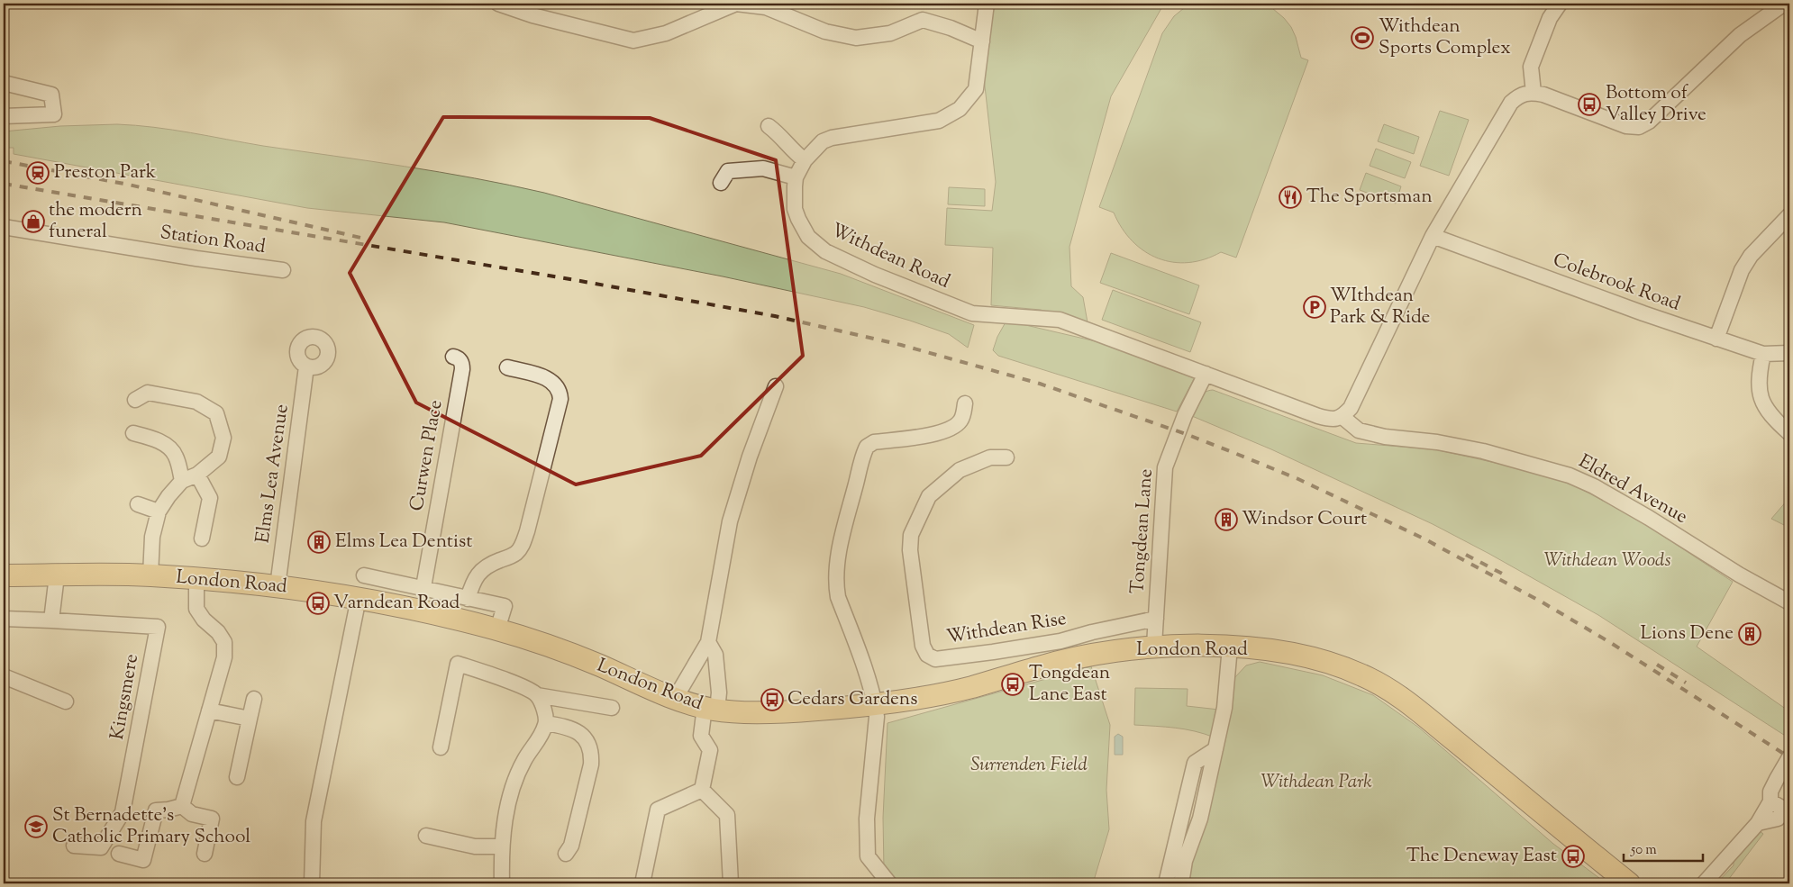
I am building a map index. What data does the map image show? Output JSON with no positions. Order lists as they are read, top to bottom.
{
  "streets": {
    "highway": ["London Road"],
    "street": [
      "Station Road",
      "Withdean Road",
      "Colebrook Road",
      "Curwen Place",
      "Elms Lea Avenue",
      "Eldred Avenue",
      "Tongdean Lane",
      "Withdean Rise",
      "Kingsmere"
    ]
  },
  "crossings": [
    ["Withdean Road", "Tongdean Lane"],
    ["Elms Lea Avenue", "London Road"],
    ["Tongdean Lane", "London Road"],
    ["Tongdean Lane", "Withdean Rise"]
  ],
  "parks": ["Withdean Woods", "Surrenden Field", "Withdean Park"],
  "places": {
    "sports": ["Withdean Sports Complex"],
    "bus stop": [
      "Bottom of Valley Drive",
      "Varndean Road",
      "Tongdean Lane East",
      "Cedars Gardens",
      "The Deneway East"
    ],
    "station": ["Preston Park"],
    "restaurant": ["The Sportsman"],
    "shop": ["the modern funeral"],
    "parking": ["WIthdean Park & Ride"],
    "building": ["Windsor Court", "Elms Lea Dentist", "Lions Dene"],
    "school or university": ["St Bernadette's Catholic Primary School"]
  },
  "scale_bar": "50 m"
}
